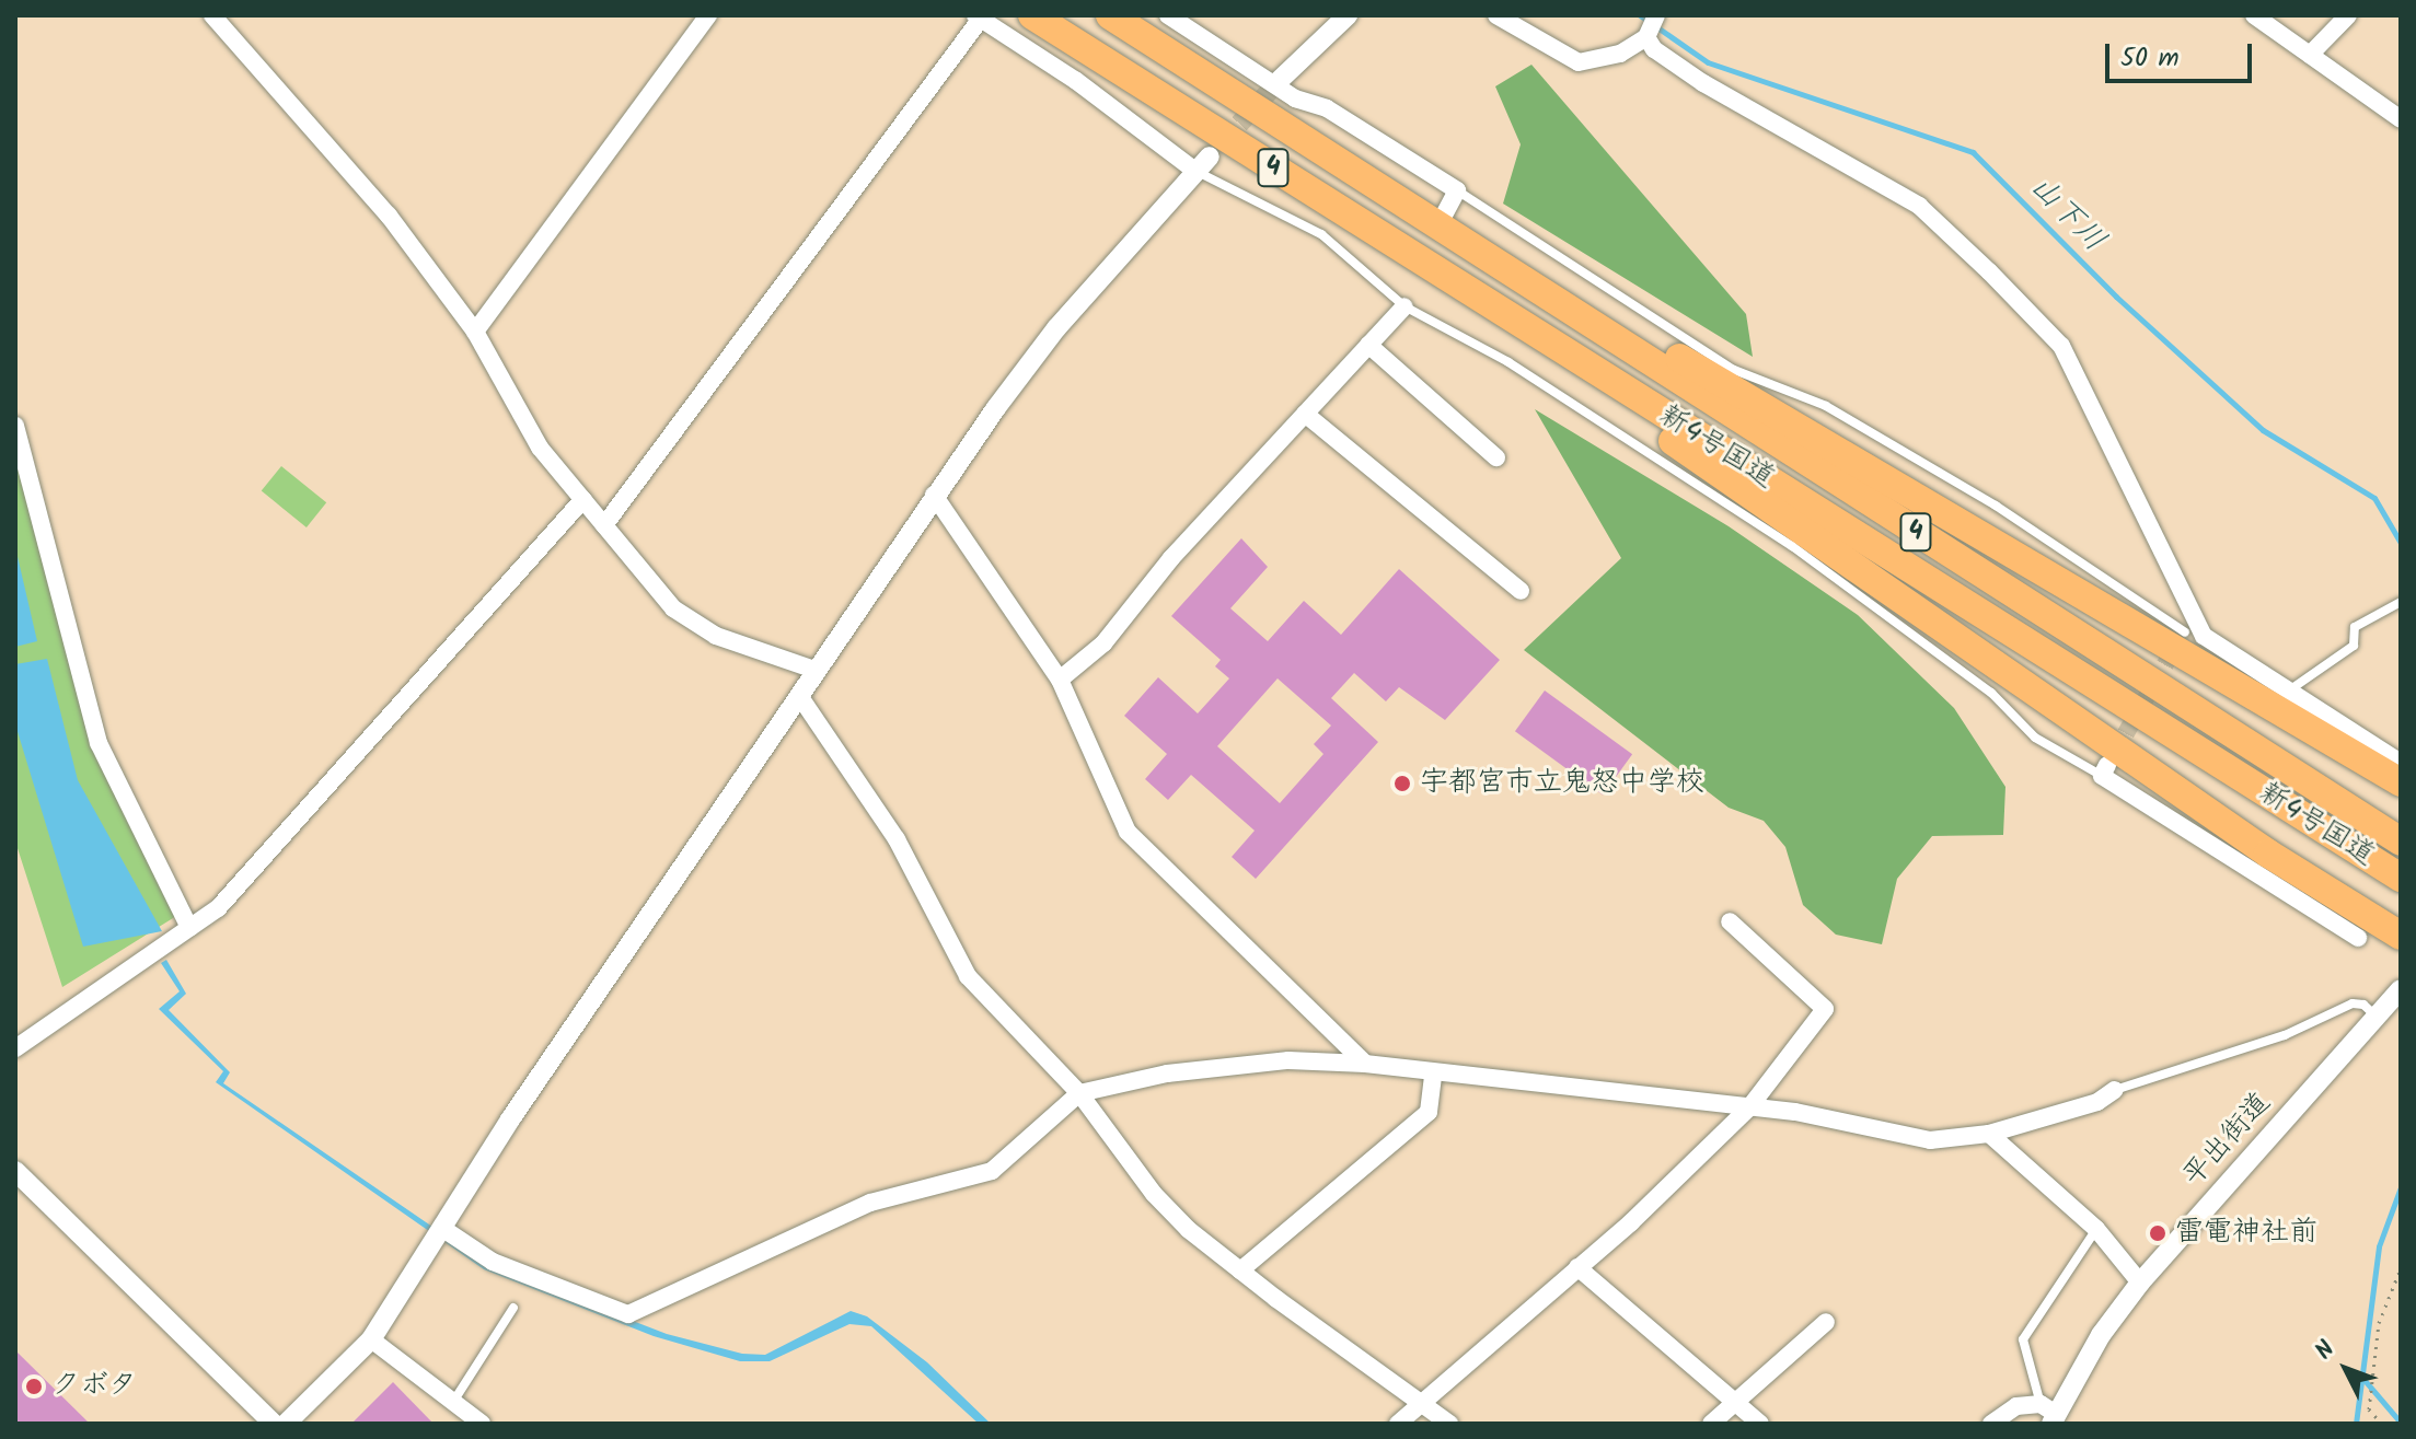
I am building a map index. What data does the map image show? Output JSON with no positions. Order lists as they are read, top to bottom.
{
  "streets": {
    "highway": ["4", "新4号国道"],
    "street": ["平出街道"]
  },
  "water": ["山下川"],
  "places": ["宇都宮市立鬼怒中学校", "雷電神社前", "クボタ"],
  "scale_bar": "50 m",
  "north": "top left"
}
